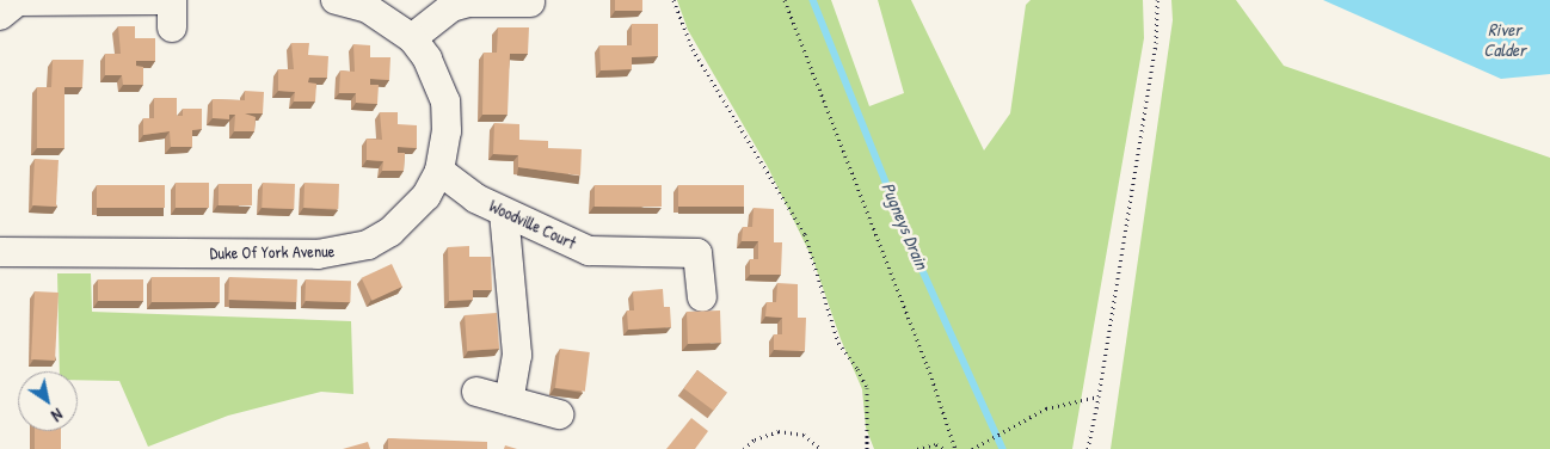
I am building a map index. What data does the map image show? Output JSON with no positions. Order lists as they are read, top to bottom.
{
  "streets": {
    "street": ["Woodville Court", "Duke Of York Avenue"]
  },
  "crossings": [
    ["Woodville Court", "Duke Of York Avenue"]
  ],
  "water": ["River Calder", "Pugneys Drain"],
  "north": "bottom right"
}
